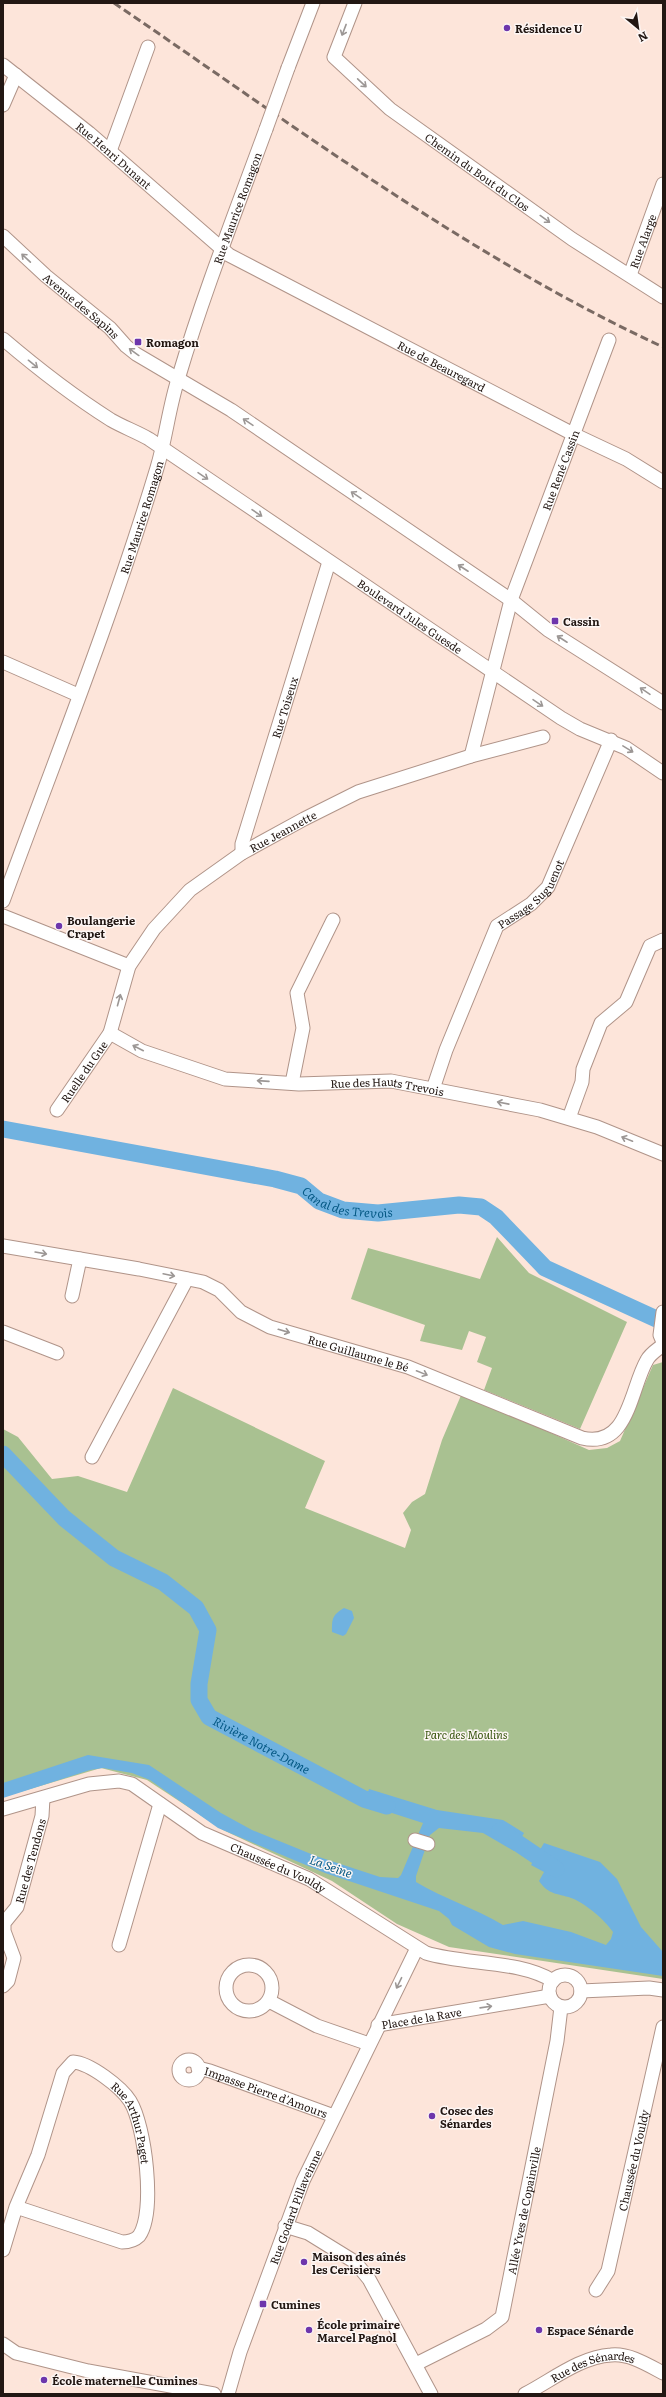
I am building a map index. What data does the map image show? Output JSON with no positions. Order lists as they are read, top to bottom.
{
  "streets": {
    "street": [
      "Rue Henri Dunant",
      "Chemin du Bout du Clos",
      "Rue Maurice Romagon",
      "Rue Alarge",
      "Avenue des Sapins",
      "Rue de Beauregard",
      "Rue René Cassin",
      "Boulevard Jules Guesde",
      "Rue Toiseux",
      "Rue Jeannette",
      "Passage Suguenot",
      "Ruelle du Gue",
      "Rue des Hauts Trevois",
      "Rue Guillaume le Bé",
      "Rue des Tendons",
      "Chaussée du Vouldy",
      "Place de la Rave",
      "Impasse Pierre d'Amours",
      "Rue Arthur Paget",
      "Rue Godard Pillaveinne",
      "Allée Yves de Copainville",
      "Rue des Sénardes"
    ]
  },
  "crossings": [
    ["Rue Henri Dunant", "Rue Maurice Romagon"],
    ["Rue Henri Dunant", "Rue de Beauregard"],
    ["Chemin du Bout du Clos", "Rue Alarge"],
    ["Rue Maurice Romagon", "Avenue des Sapins"],
    ["Rue Maurice Romagon", "Rue de Beauregard"],
    ["Rue Maurice Romagon", "Boulevard Jules Guesde"],
    ["Rue de Beauregard", "Rue René Cassin"],
    ["Rue René Cassin", "Boulevard Jules Guesde"],
    ["Rue René Cassin", "Rue Jeannette"],
    ["Boulevard Jules Guesde", "Rue Toiseux"],
    ["Boulevard Jules Guesde", "Passage Suguenot"],
    ["Rue Toiseux", "Rue Jeannette"],
    ["Rue Jeannette", "Ruelle du Gue"],
    ["Rue Jeannette", "Rue des Hauts Trevois"],
    ["Passage Suguenot", "Rue des Hauts Trevois"],
    ["Ruelle du Gue", "Rue des Hauts Trevois"],
    ["Rue des Tendons", "Chaussée du Vouldy"],
    ["Chaussée du Vouldy", "Place de la Rave"],
    ["Chaussée du Vouldy", "Allée Yves de Copainville"],
    ["Place de la Rave", "Rue Godard Pillaveinne"],
    ["Place de la Rave", "Allée Yves de Copainville"],
    ["Impasse Pierre d'Amours", "Rue Godard Pillaveinne"]
  ],
  "one_way": ["Chemin du Bout du Clos", "Rue des Hauts Trevois", "Rue Guillaume le Bé"],
  "water": ["Canal des Trevois", "Rivière Notre-Dame", "La Seine"],
  "parks": ["Parc des Moulins"],
  "places": {
    "other": [
      "Résidence U",
      "Boulangerie Crapet",
      "Cosec des Sénardes",
      "Maison des aînés les Cerisiers",
      "École primaire Marcel Pagnol",
      "Espace Sénarde",
      "École maternelle Cumines"
    ],
    "transit": ["Romagon", "Cassin", "Cumines"]
  },
  "north": "bottom right"
}
